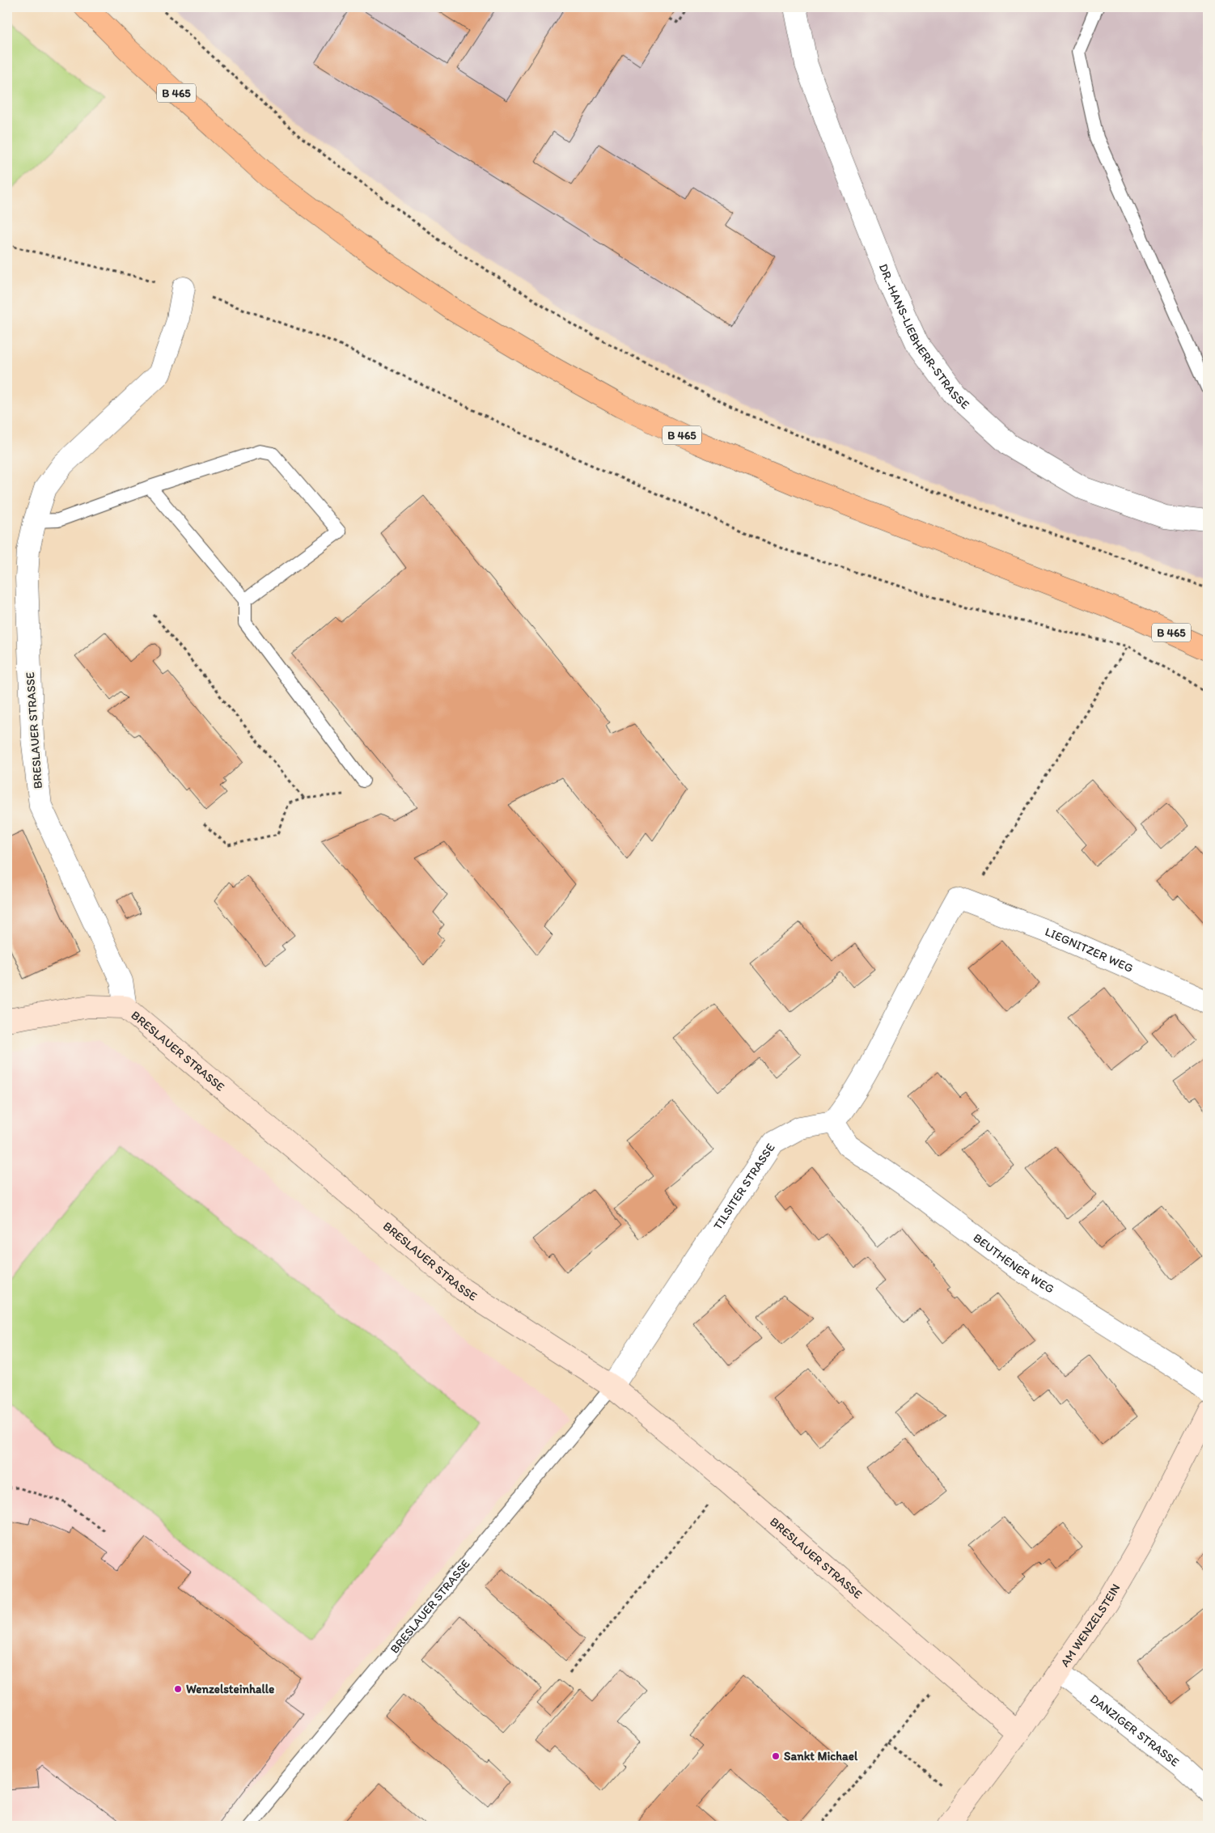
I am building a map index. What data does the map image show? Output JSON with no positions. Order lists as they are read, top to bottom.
{
  "streets": {
    "main road": ["B 465"],
    "street": [
      "DR.-HANS-LIEBHERR-STRASSE",
      "BRESLAUER STRASSE",
      "LIEGNITZER WEG",
      "TILSITER STRASSE",
      "BEUTHENER WEG",
      "AM WENZELSTEIN",
      "DANZIGER STRASSE"
    ]
  },
  "crossings": [
    ["BRESLAUER STRASSE", "TILSITER STRASSE"],
    ["BRESLAUER STRASSE", "AM WENZELSTEIN"],
    ["TILSITER STRASSE", "BEUTHENER WEG"],
    ["AM WENZELSTEIN", "DANZIGER STRASSE"]
  ],
  "places": ["Wenzelsteinhalle", "Sankt Michael"]
}
